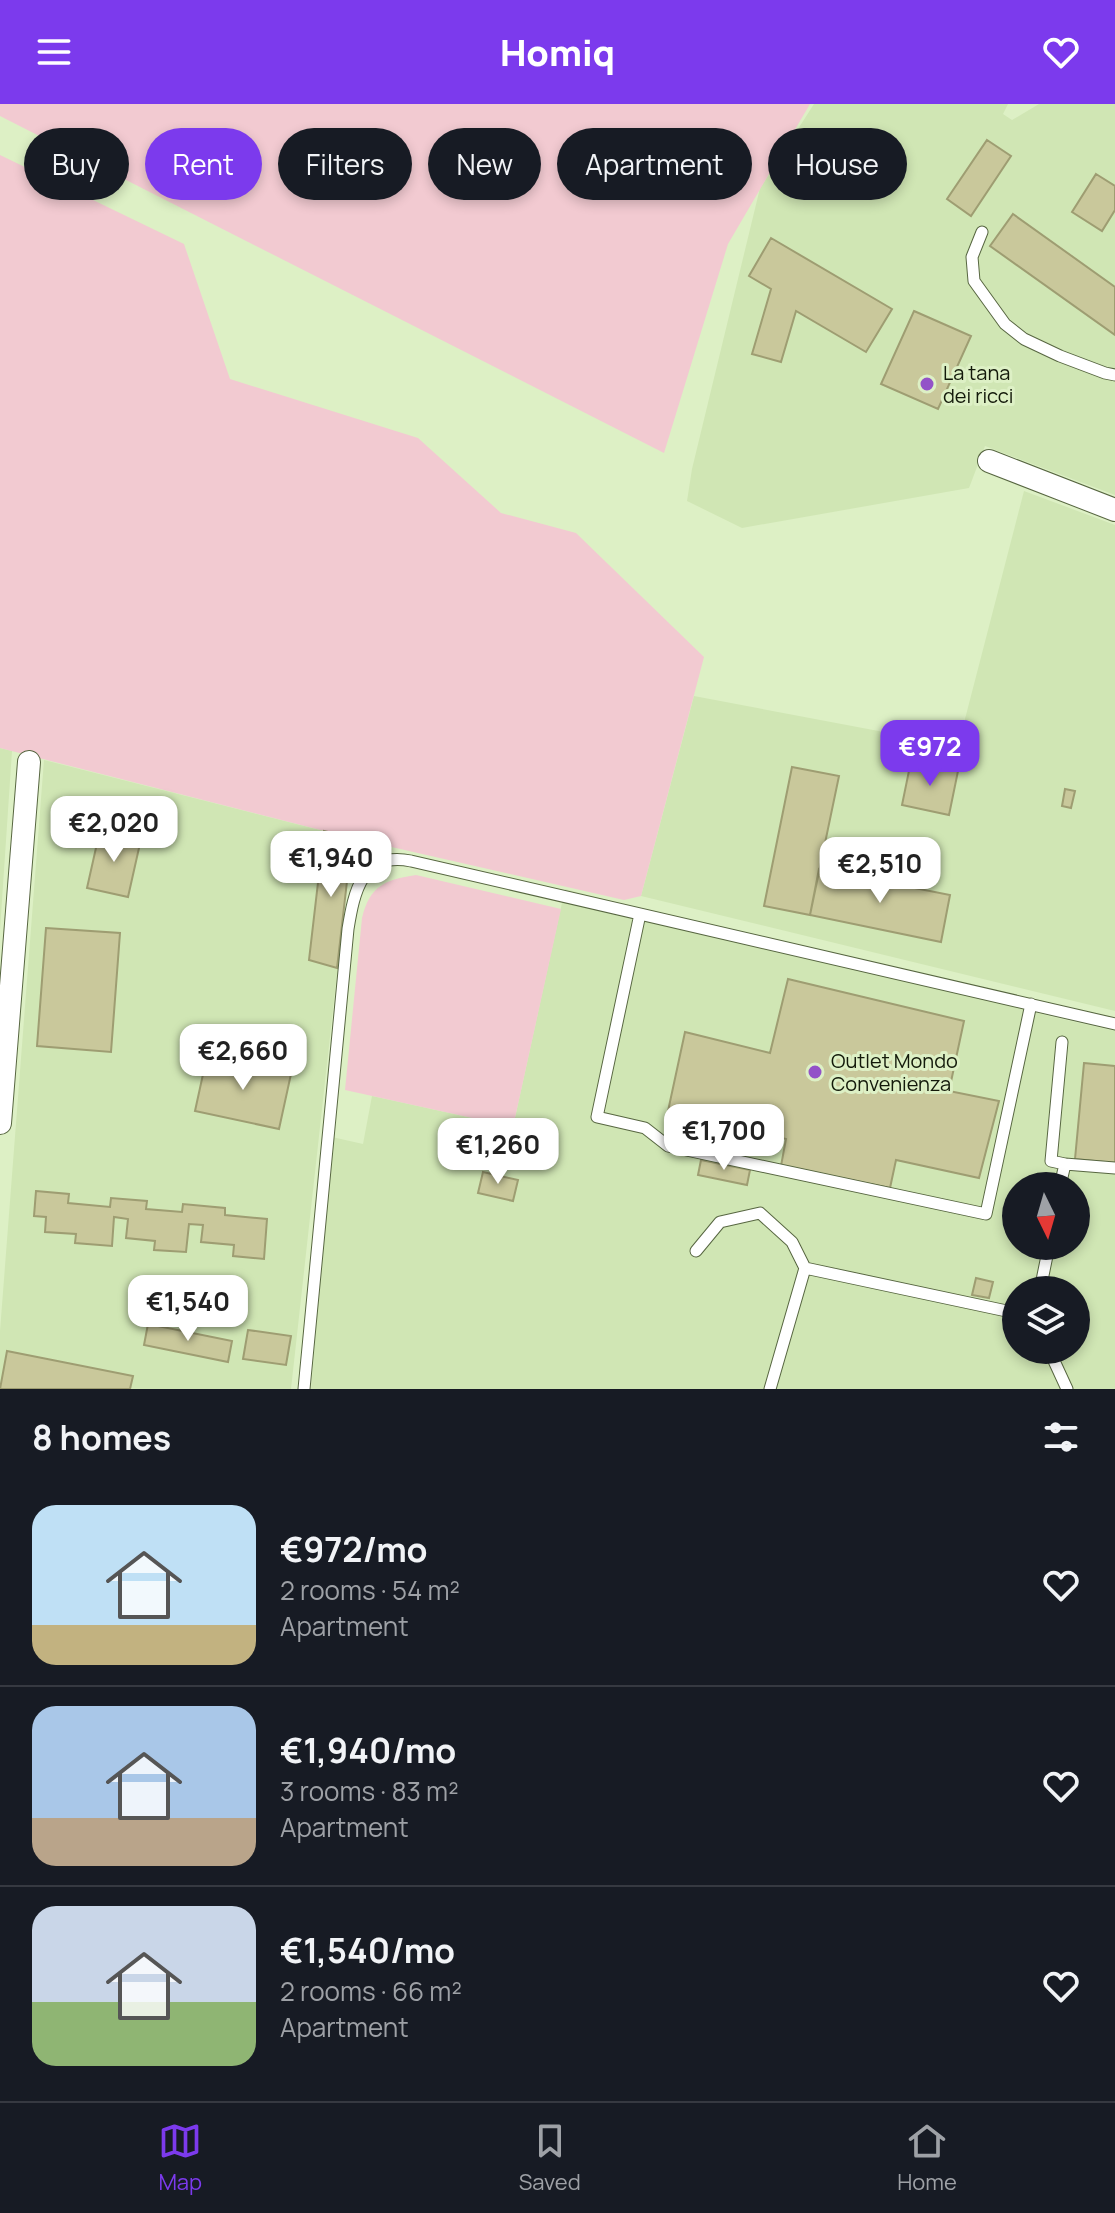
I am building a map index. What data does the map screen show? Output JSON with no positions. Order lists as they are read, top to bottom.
{
  "places": ["La tana dei ricci", "Outlet Mondo Convenienza"],
  "north": "bottom",
  "page": {
    "header": "Homiq",
    "chip": [
      "Buy",
      "Rent",
      "Filters",
      "New",
      "Apartment",
      "House"
    ],
    "price": [
      "€972",
      "€2,020",
      "€1,940",
      "€2,510",
      "€2,660",
      "€1,700",
      "€1,260",
      "€1,540"
    ],
    "heading": "8 homes",
    "list": [
      {
        "name": "€972/mo",
        "note": "2 rooms · 54 m² · Apartment"
      },
      {
        "name": "€1,940/mo",
        "note": "3 rooms · 83 m² · Apartment"
      },
      {
        "name": "€1,540/mo",
        "note": "2 rooms · 66 m² · Apartment"
      }
    ],
    "tabs": ["Map", "Saved", "Home"]
  }
}
